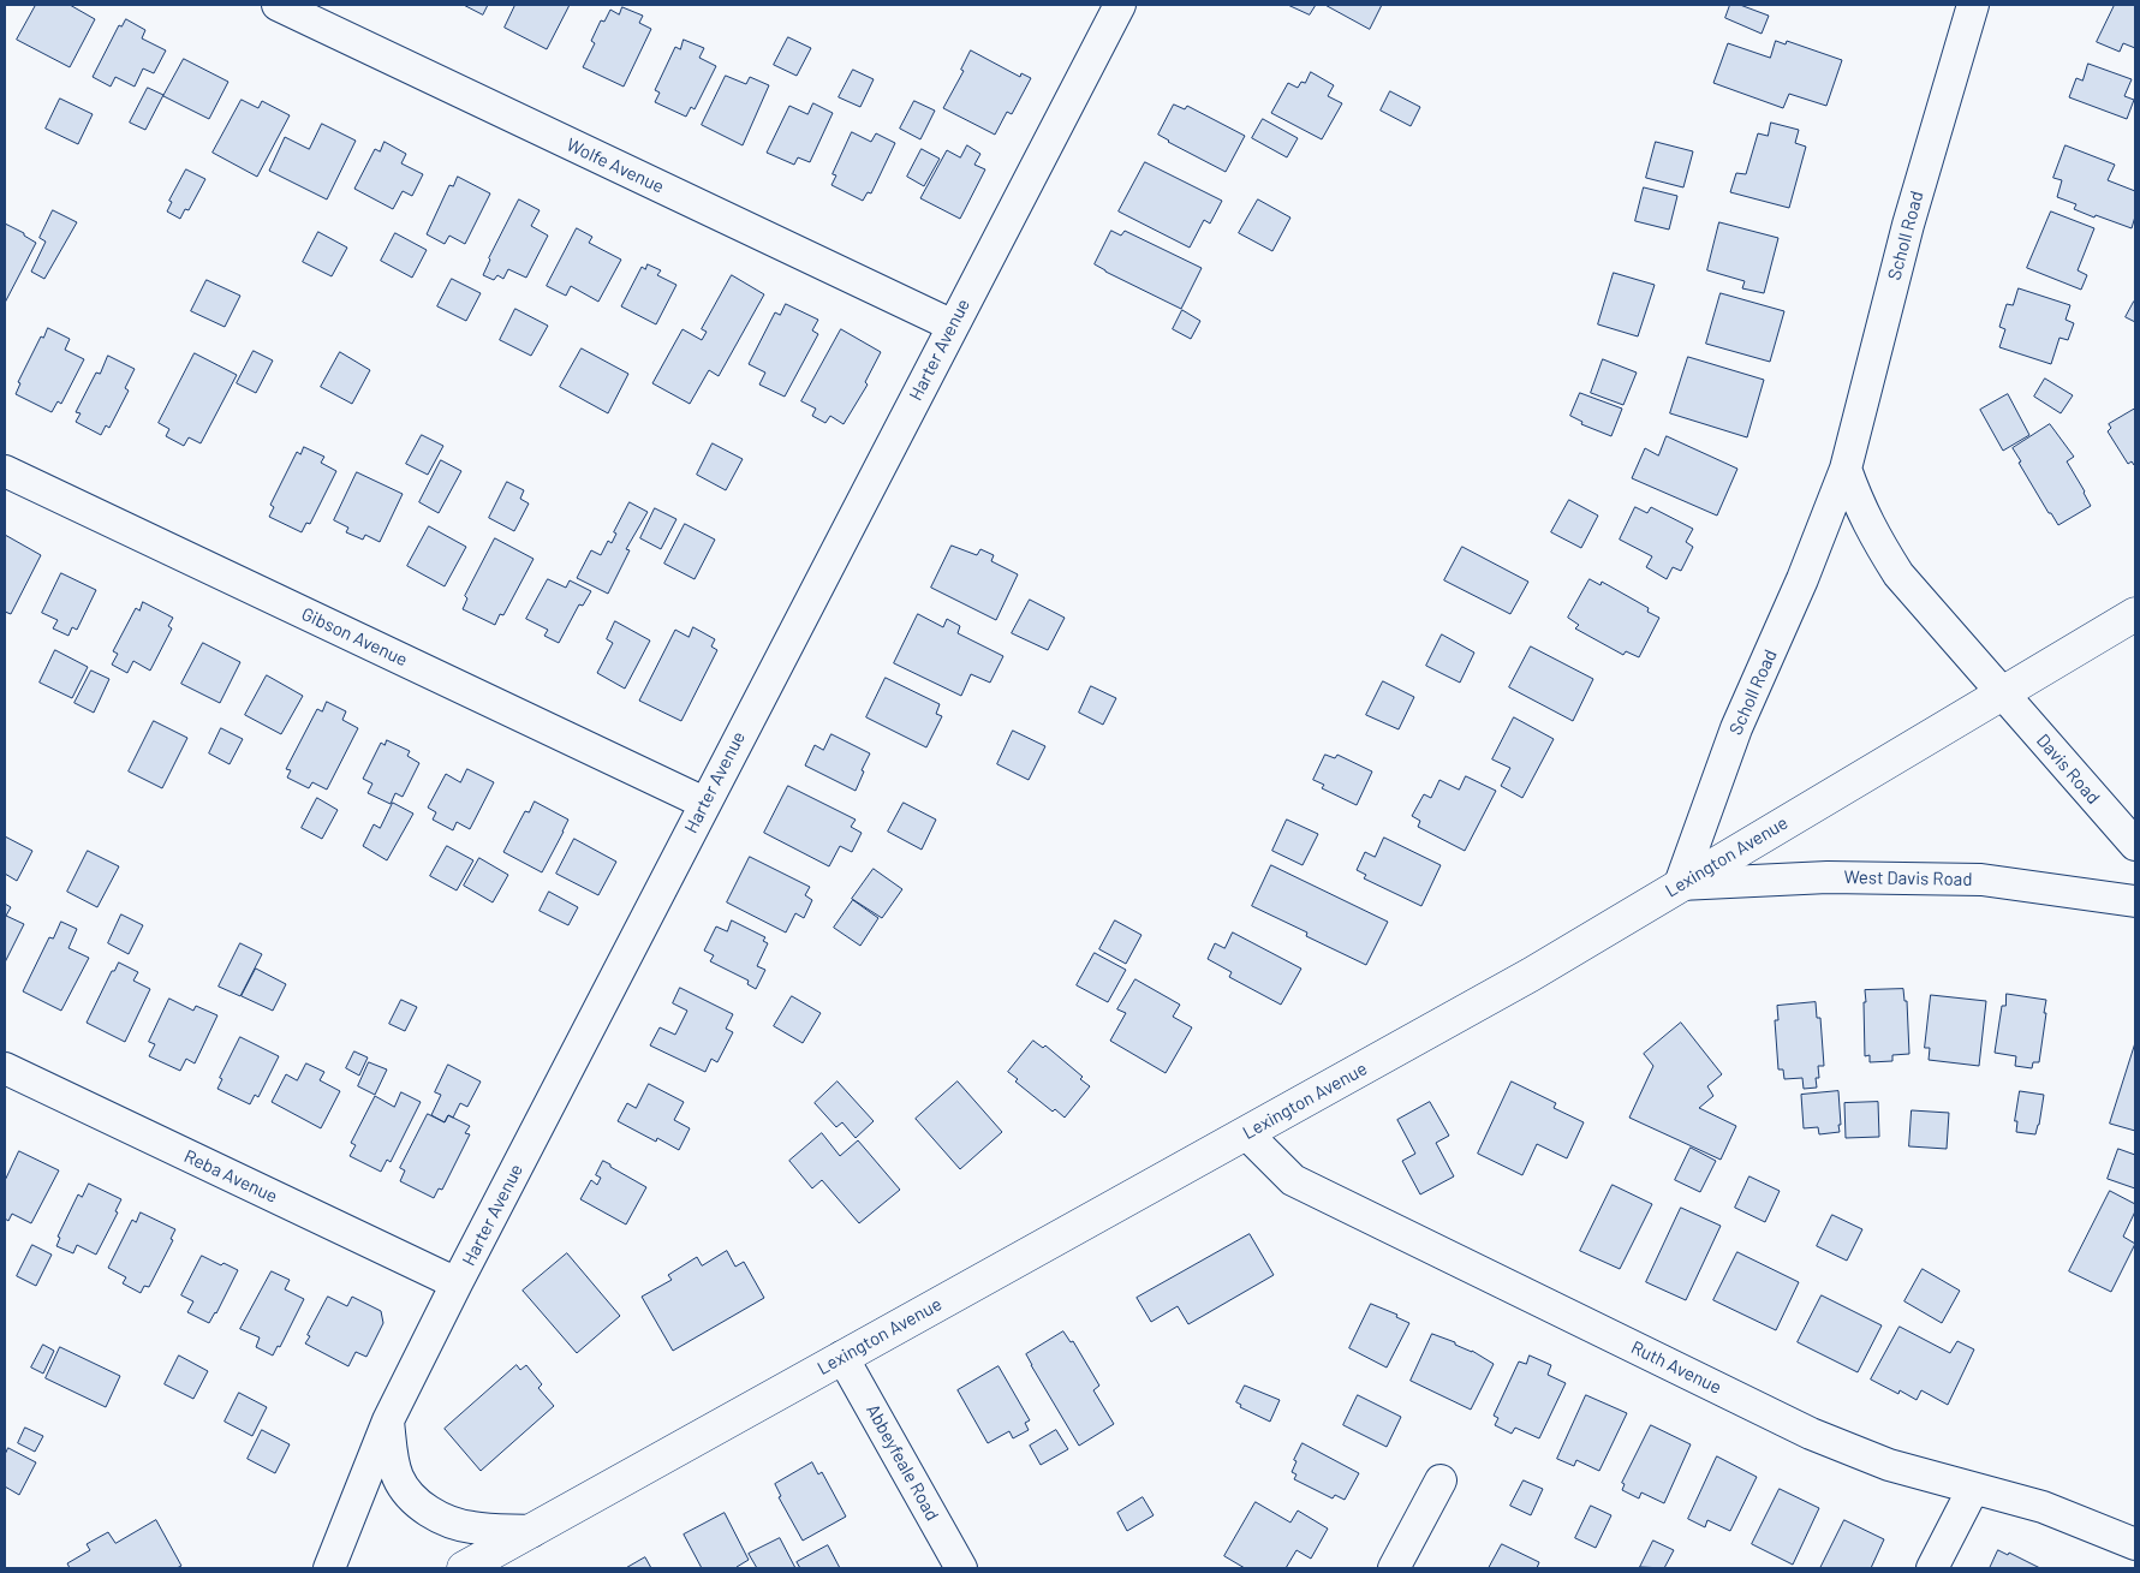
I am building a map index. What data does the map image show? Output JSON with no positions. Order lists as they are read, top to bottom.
{
  "streets": {
    "main road": ["Lexington Avenue"],
    "street": [
      "Wolfe Avenue",
      "Scholl Road",
      "Harter Avenue",
      "Gibson Avenue",
      "Davis Road",
      "West Davis Road",
      "Reba Avenue",
      "Ruth Avenue",
      "Abbeyfeale Road"
    ]
  },
  "crossings": [
    ["Wolfe Avenue", "Harter Avenue"],
    ["Scholl Road", "Lexington Avenue"],
    ["Scholl Road", "West Davis Road"],
    ["Harter Avenue", "Gibson Avenue"],
    ["Harter Avenue", "Reba Avenue"],
    ["Davis Road", "Lexington Avenue"],
    ["Lexington Avenue", "West Davis Road"],
    ["Lexington Avenue", "Ruth Avenue"],
    ["Lexington Avenue", "Abbeyfeale Road"]
  ]
}
